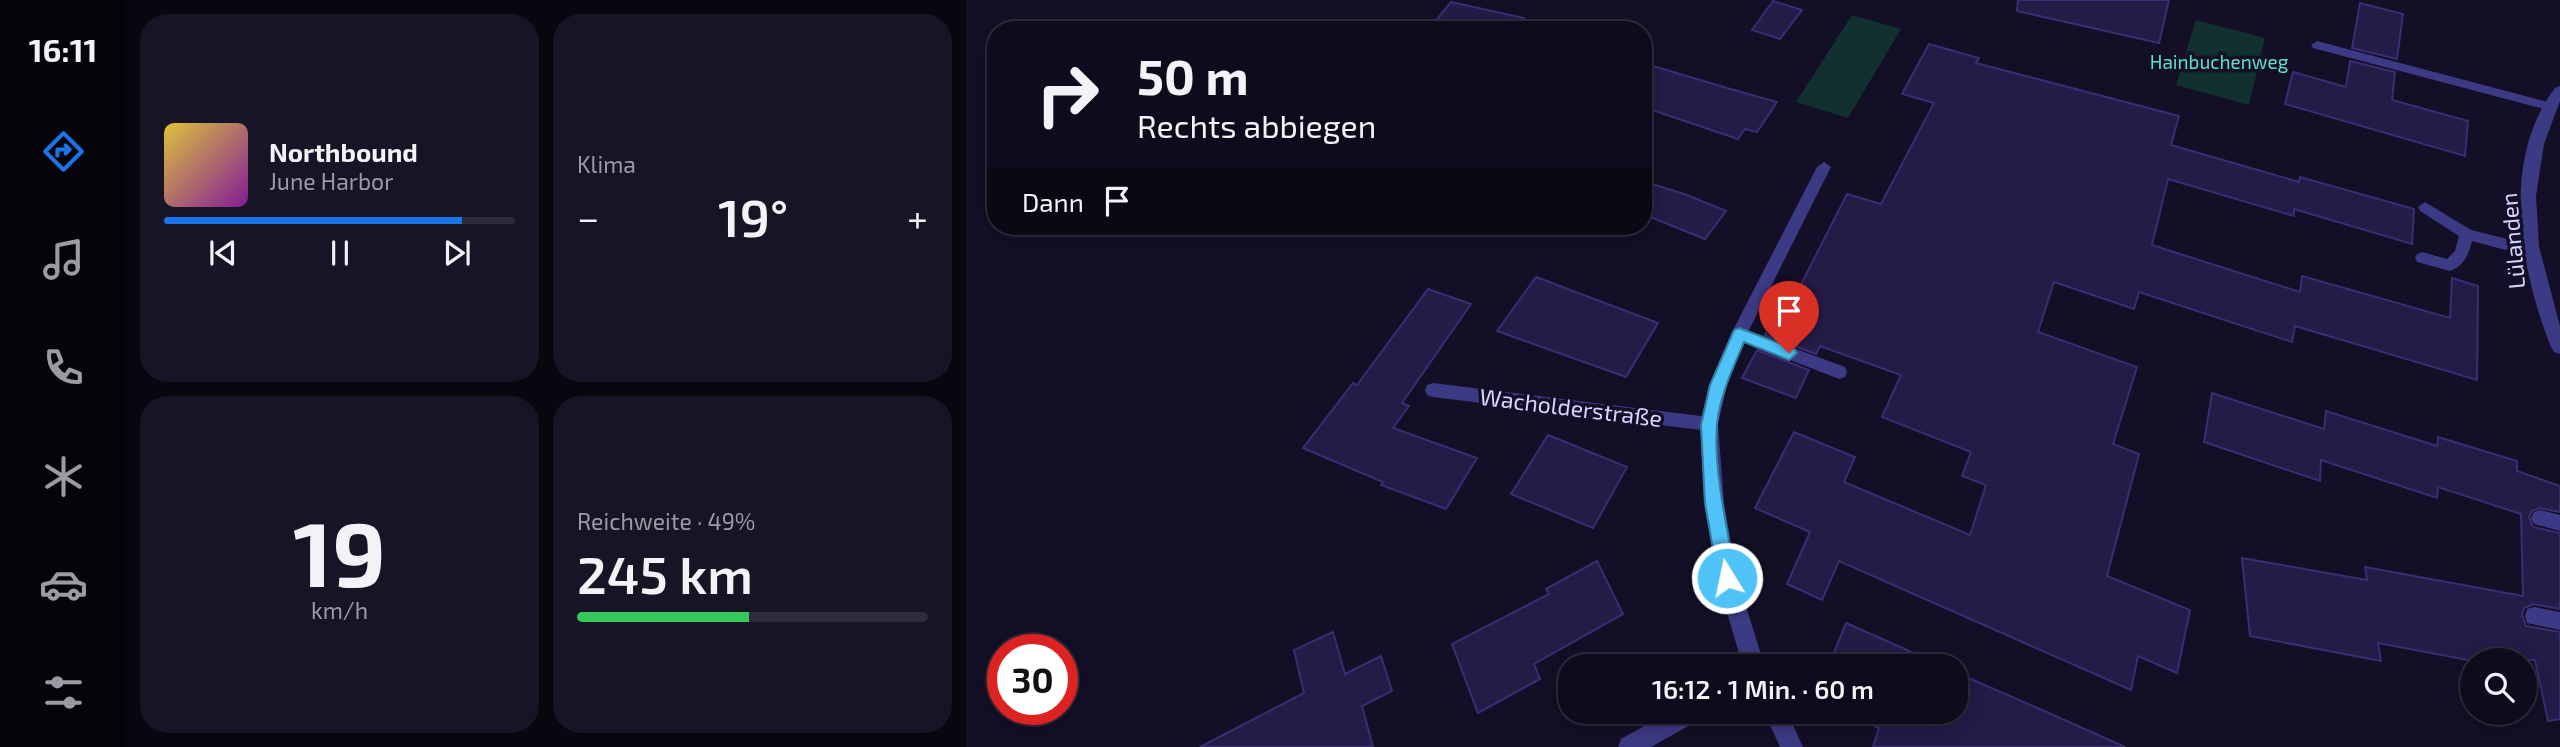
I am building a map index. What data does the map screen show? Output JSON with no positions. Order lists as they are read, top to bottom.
{
  "streets": {
    "street": ["Lülanden"],
    "lane": ["Wacholderstraße"]
  },
  "parks": ["Hainbuchenweg"],
  "page": {
    "tabs": "16:11",
    "tile": [
      "Klima",
      ["19", "km/h"],
      ["Reichweite · 49%", "245 km"]
    ],
    "turn": ["50 m", "Rechts abbiegen"],
    "song": ["Northbound", "June Harbor"],
    "then": "Dann",
    "heat": ["−", "19°", "+"],
    "limit": "30",
    "trip": "16:12 · 1 Min. · 60 m"
  }
}
